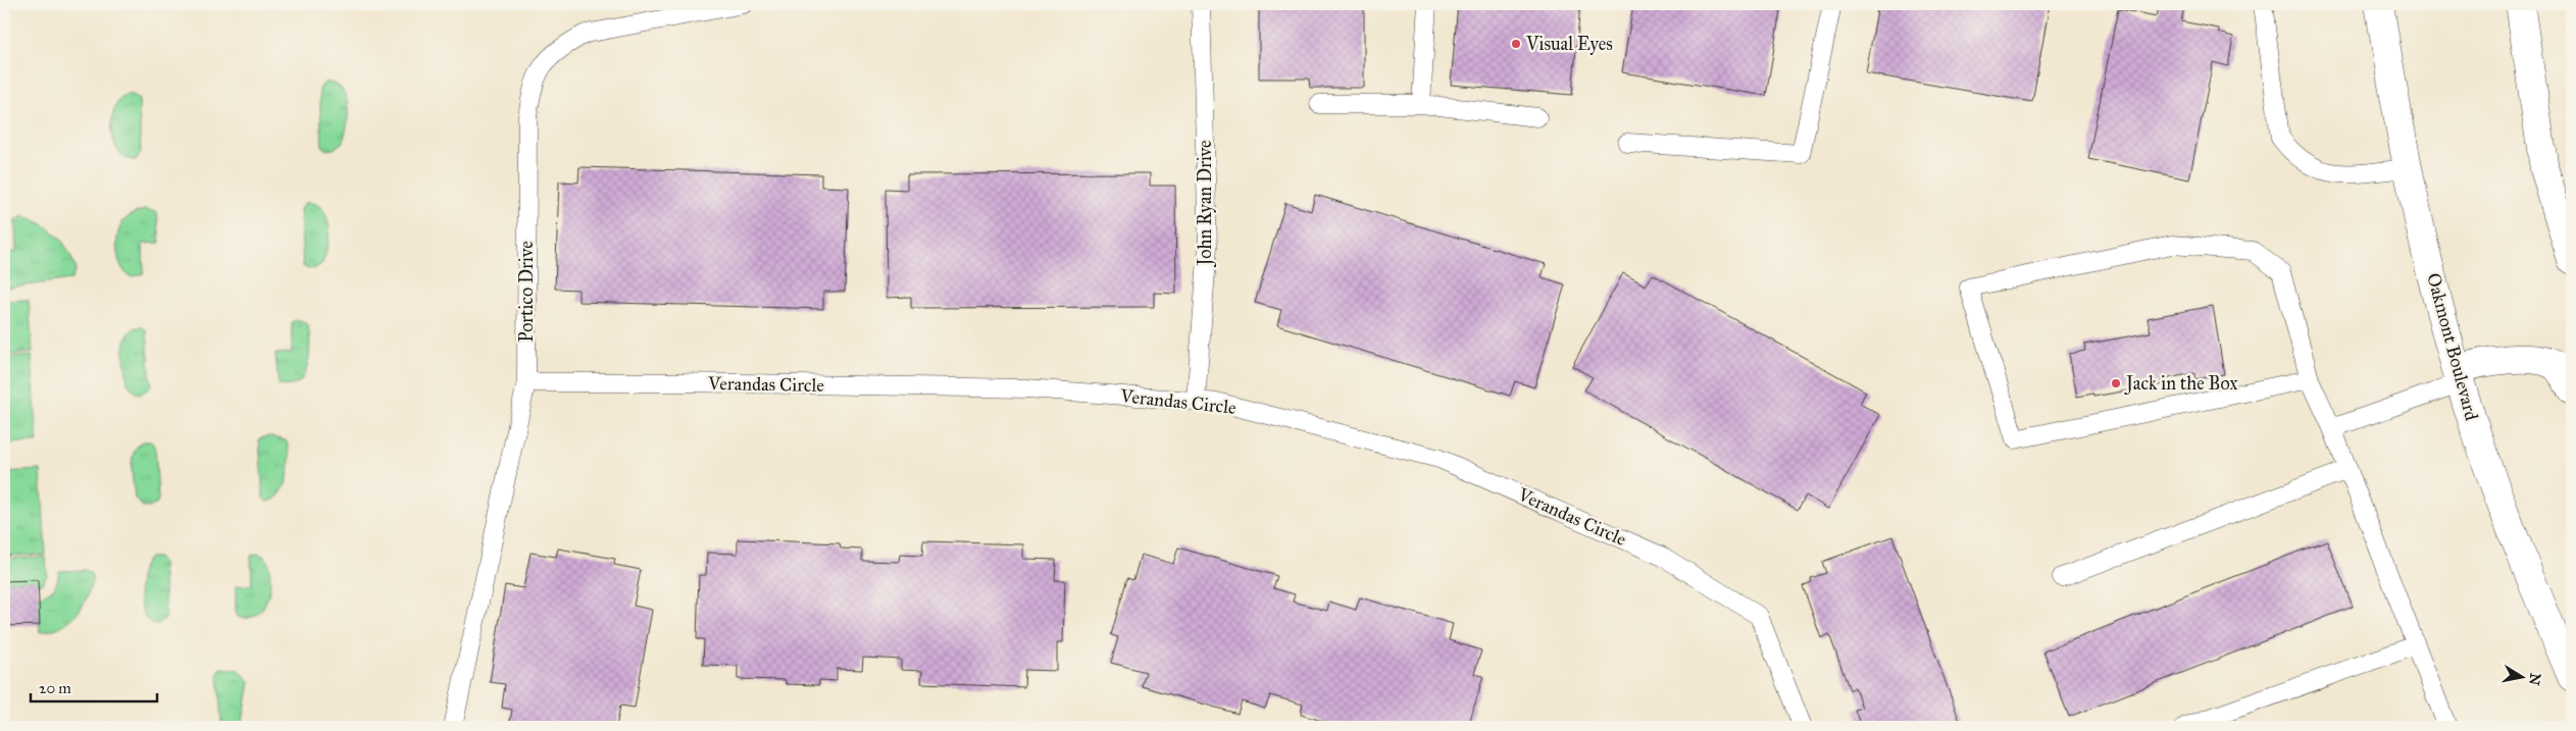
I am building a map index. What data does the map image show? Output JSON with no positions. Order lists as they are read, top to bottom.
{
  "streets": {
    "main road": ["Oakmont Boulevard"],
    "lane": ["John Ryan Drive", "Portico Drive", "Verandas Circle"]
  },
  "crossings": [
    ["John Ryan Drive", "Verandas Circle"],
    ["Portico Drive", "Verandas Circle"]
  ],
  "places": ["Visual Eyes", "Jack in the Box"],
  "scale_bar": "20 m",
  "north": "right"
}
